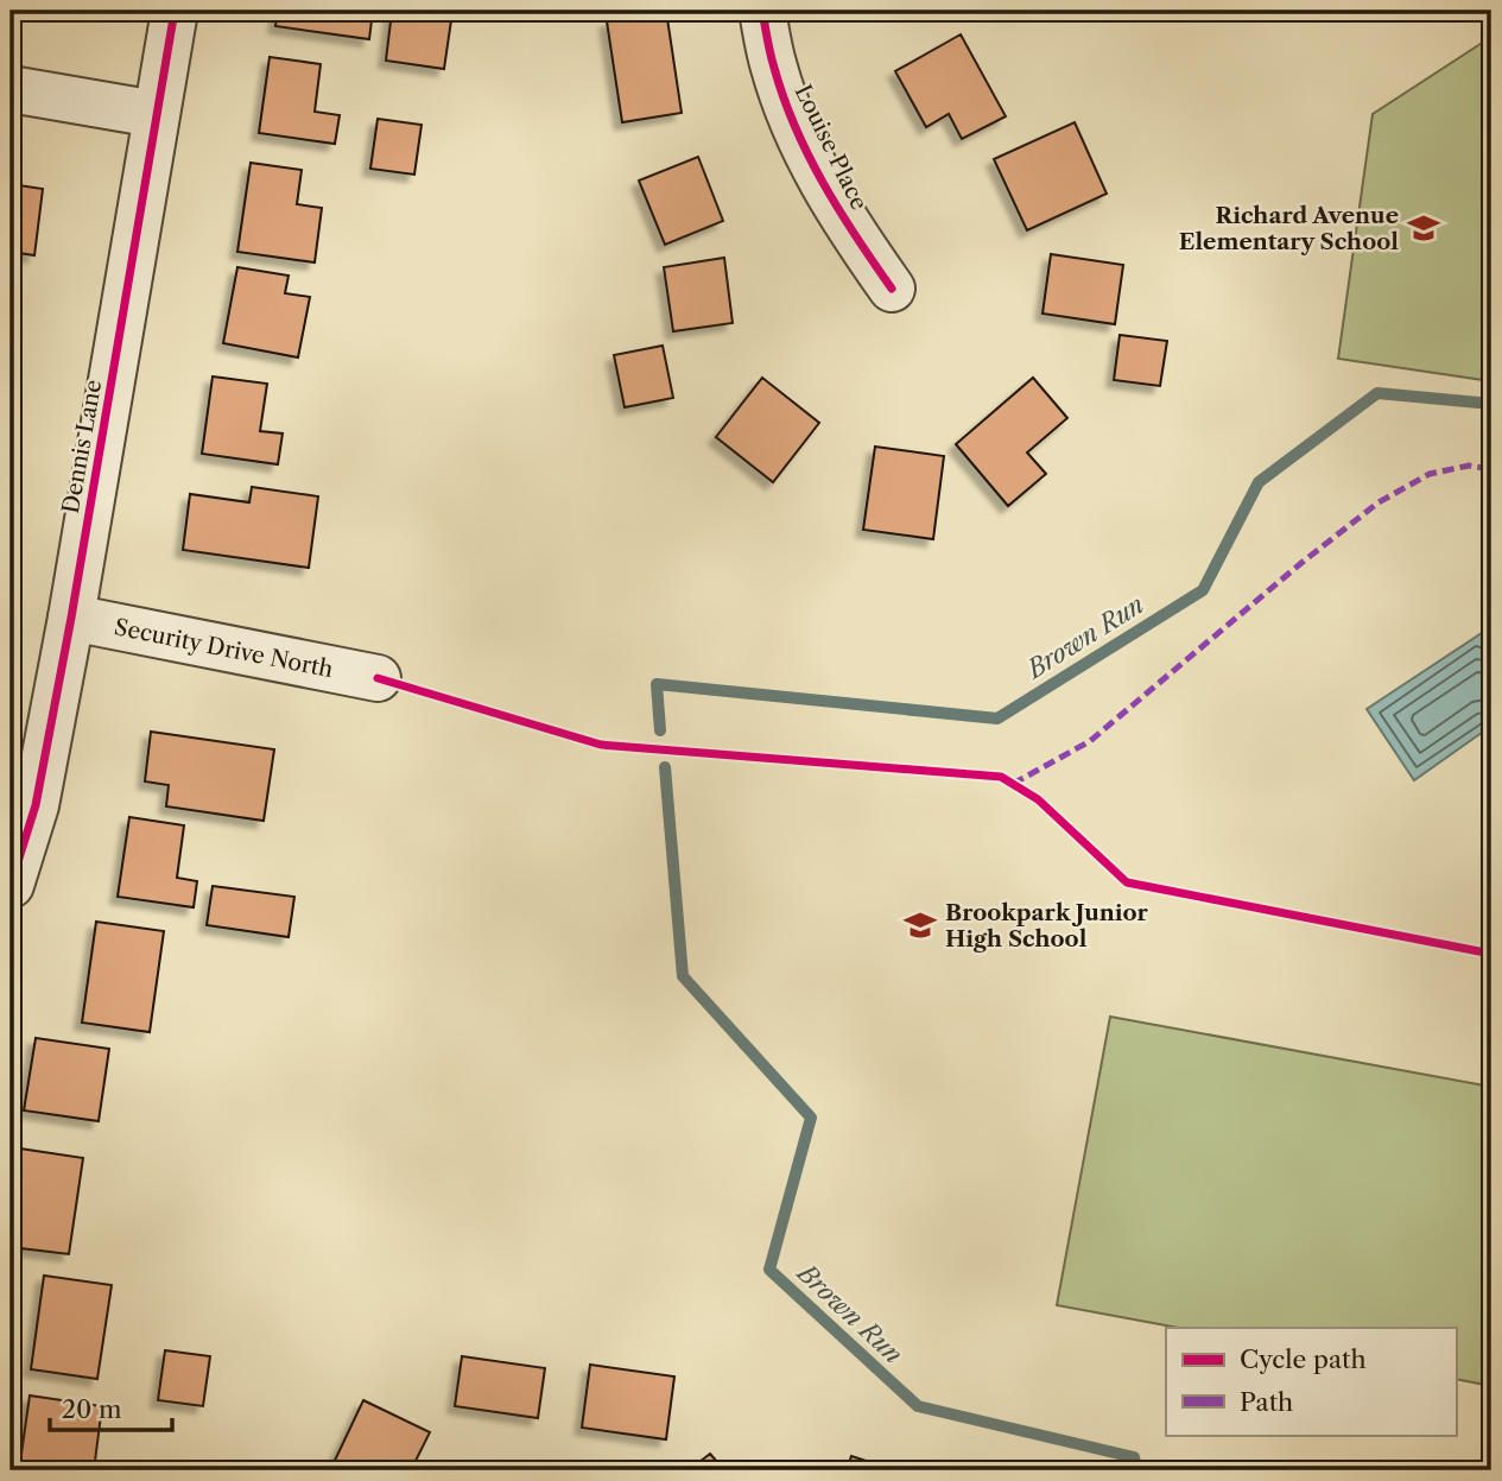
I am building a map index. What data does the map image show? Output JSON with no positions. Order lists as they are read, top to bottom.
{
  "streets": {
    "street": ["Louise Place", "Dennis Lane", "Security Drive North"]
  },
  "crossings": [
    ["Dennis Lane", "Security Drive North"]
  ],
  "water": ["Brown Run"],
  "places": {
    "school or university": ["Richard Avenue Elementary School", "Brookpark Junior High School"]
  },
  "legend": ["Cycle path", "Path"],
  "scale_bar": "20 m"
}
